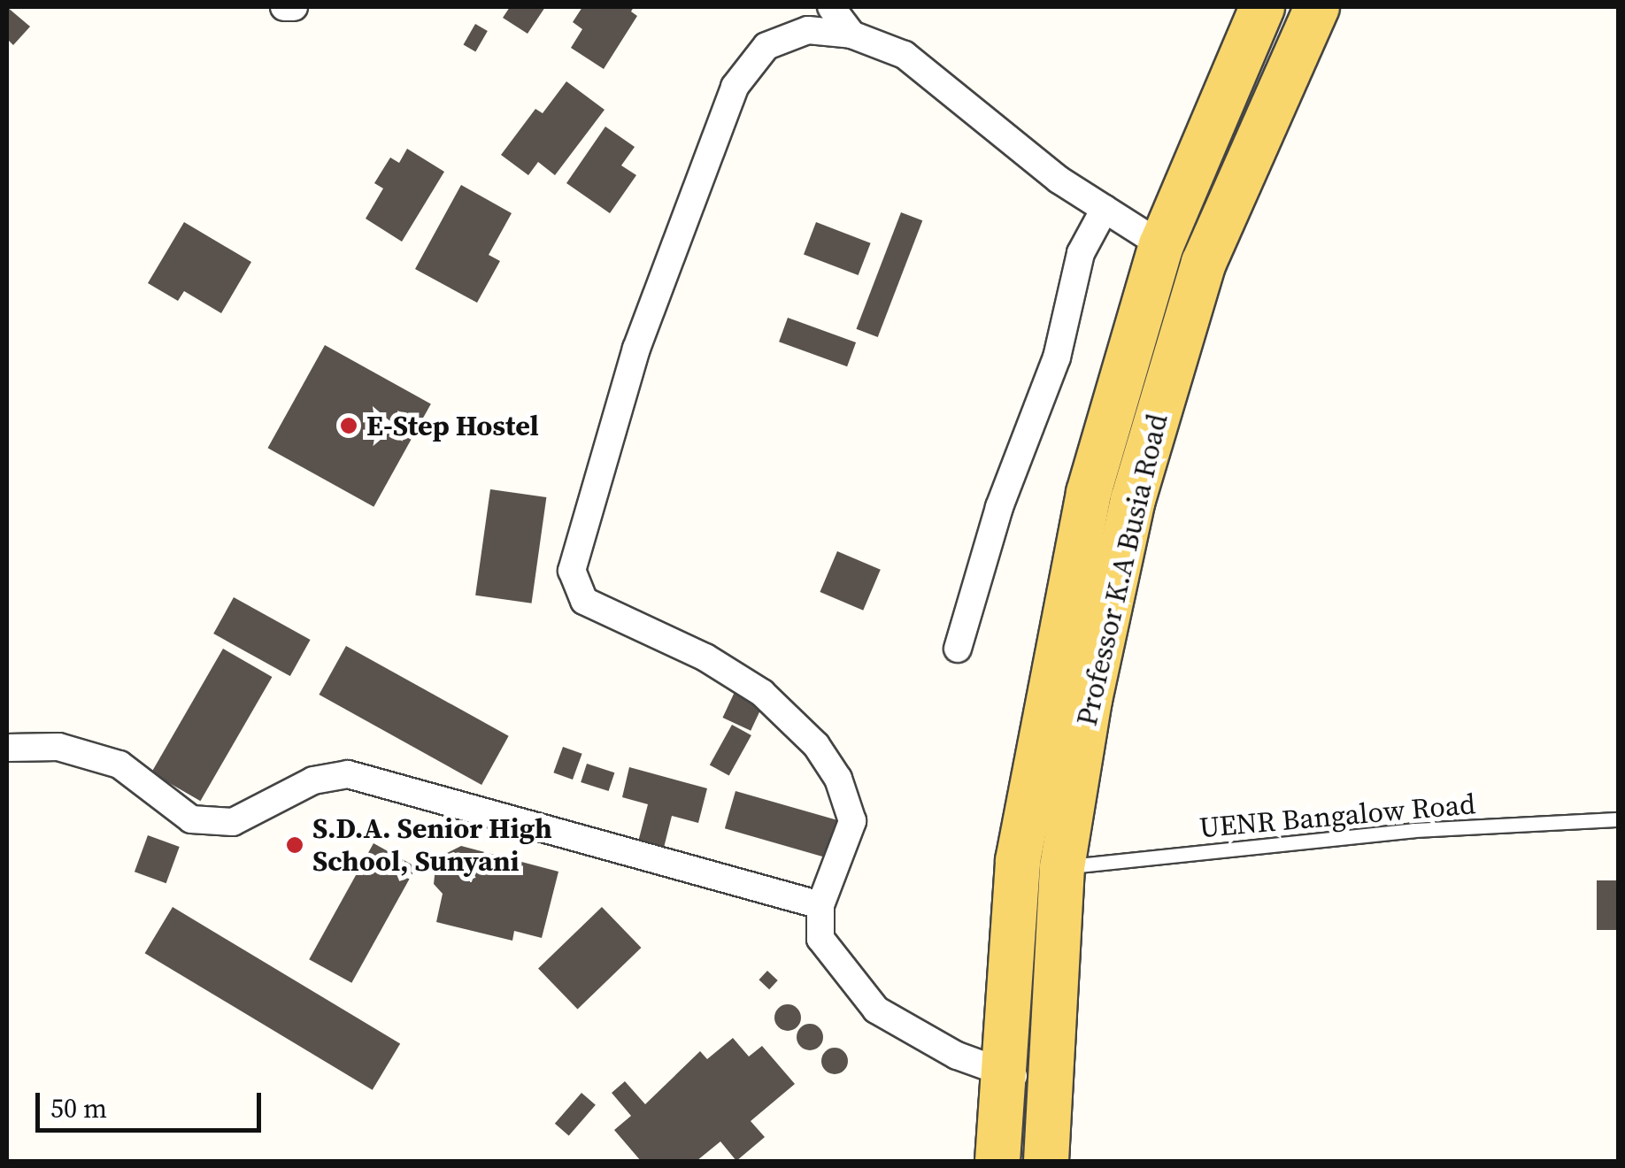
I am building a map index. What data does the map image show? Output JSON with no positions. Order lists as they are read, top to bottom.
{
  "streets": {
    "main road": ["Professor K.A Busia Road"],
    "lane": ["UENR Bangalow Road"]
  },
  "crossings": [
    ["Professor K.A Busia Road", "UENR Bangalow Road"]
  ],
  "places": ["E-Step Hostel", "S.D.A. Senior High School, Sunyani"],
  "scale_bar": "50 m"
}
